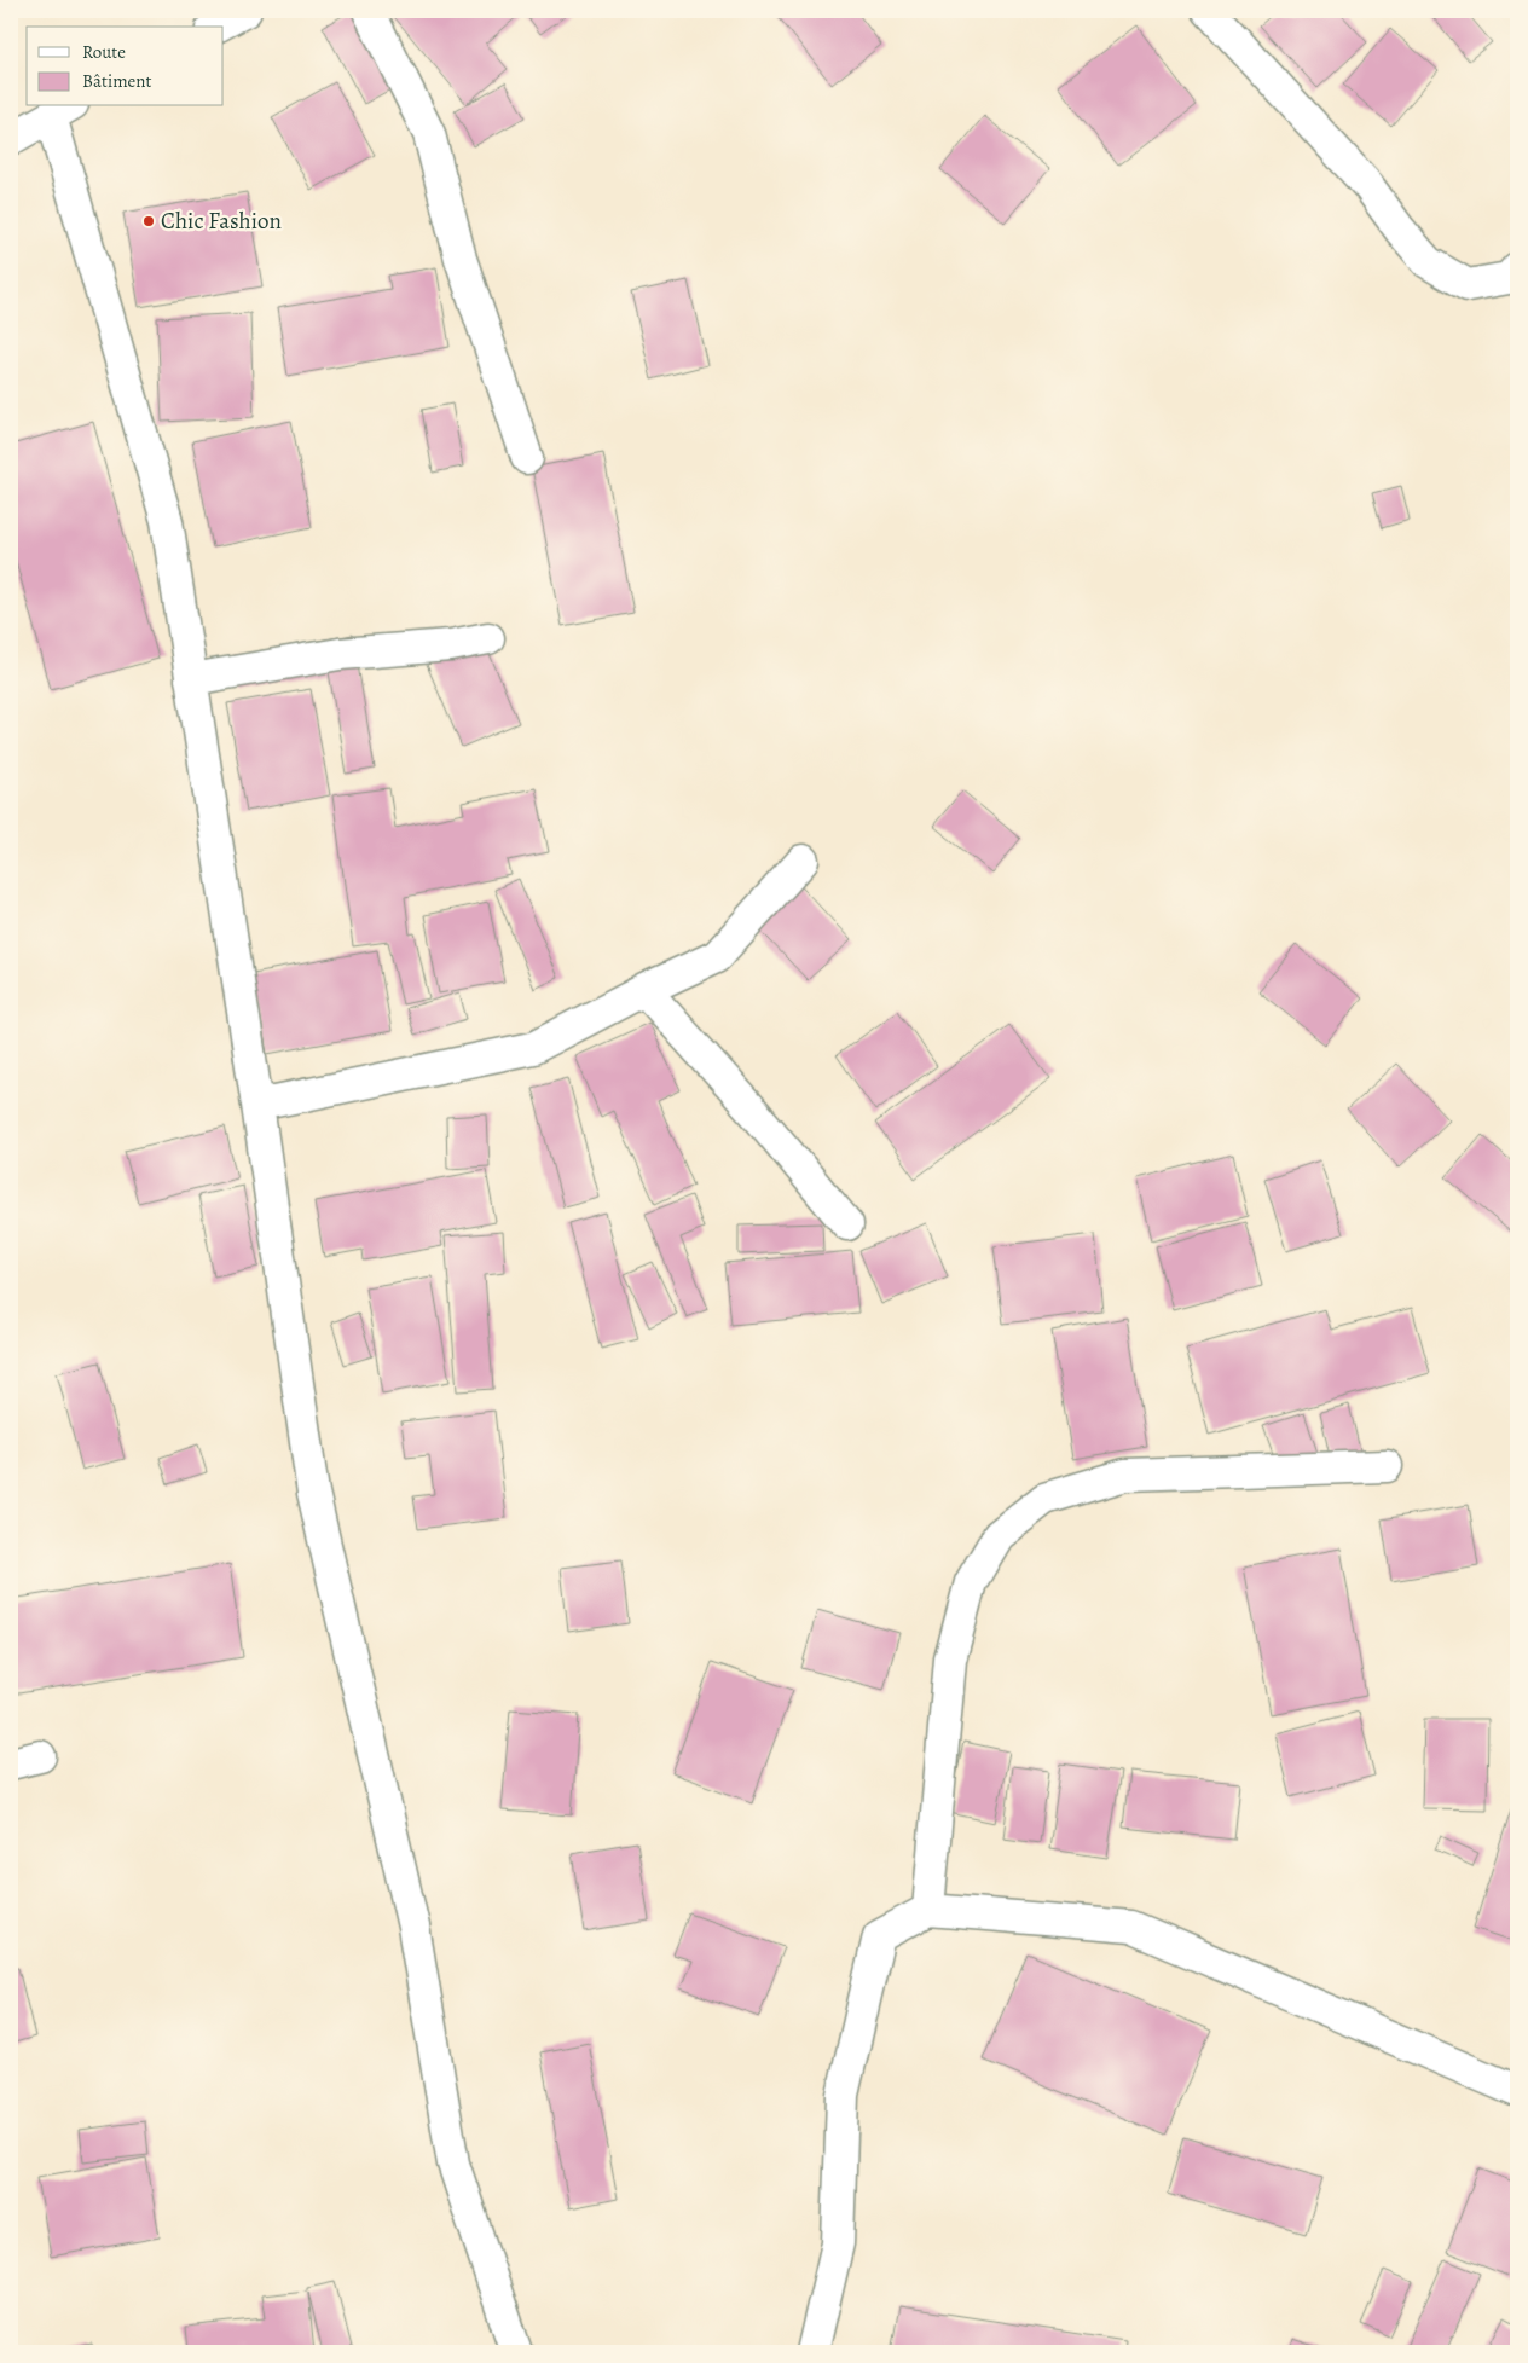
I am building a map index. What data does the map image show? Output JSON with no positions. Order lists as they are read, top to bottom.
{
  "places": ["Chic Fashion"],
  "legend": ["Route", "Bâtiment"]
}
